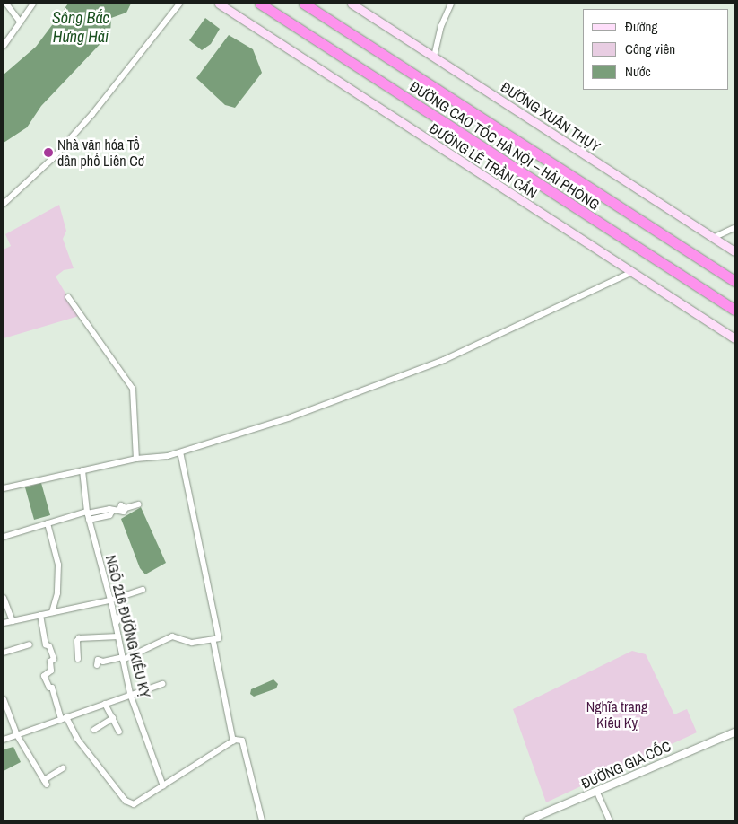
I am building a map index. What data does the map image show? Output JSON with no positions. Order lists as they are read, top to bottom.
{
  "streets": {
    "highway": ["ĐƯỜNG CAO TỐC HÀ NỘI – HẢI PHÒNG"],
    "main road": ["ĐƯỜNG XUÂN THỤY", "ĐƯỜNG LÊ TRẦN CẨN"],
    "street": ["NGÕ 216 ĐƯỜNG KIÊU KỴ", "ĐƯỜNG GIA CỐC"]
  },
  "water": ["Sông Bắc Hưng Hải"],
  "parks": ["Nghĩa trang Kiêu Kỵ"],
  "places": ["Nhà văn hóa Tổ dân phố Liên Cơ"],
  "legend": ["Đường", "Công viên", "Nước"]
}
